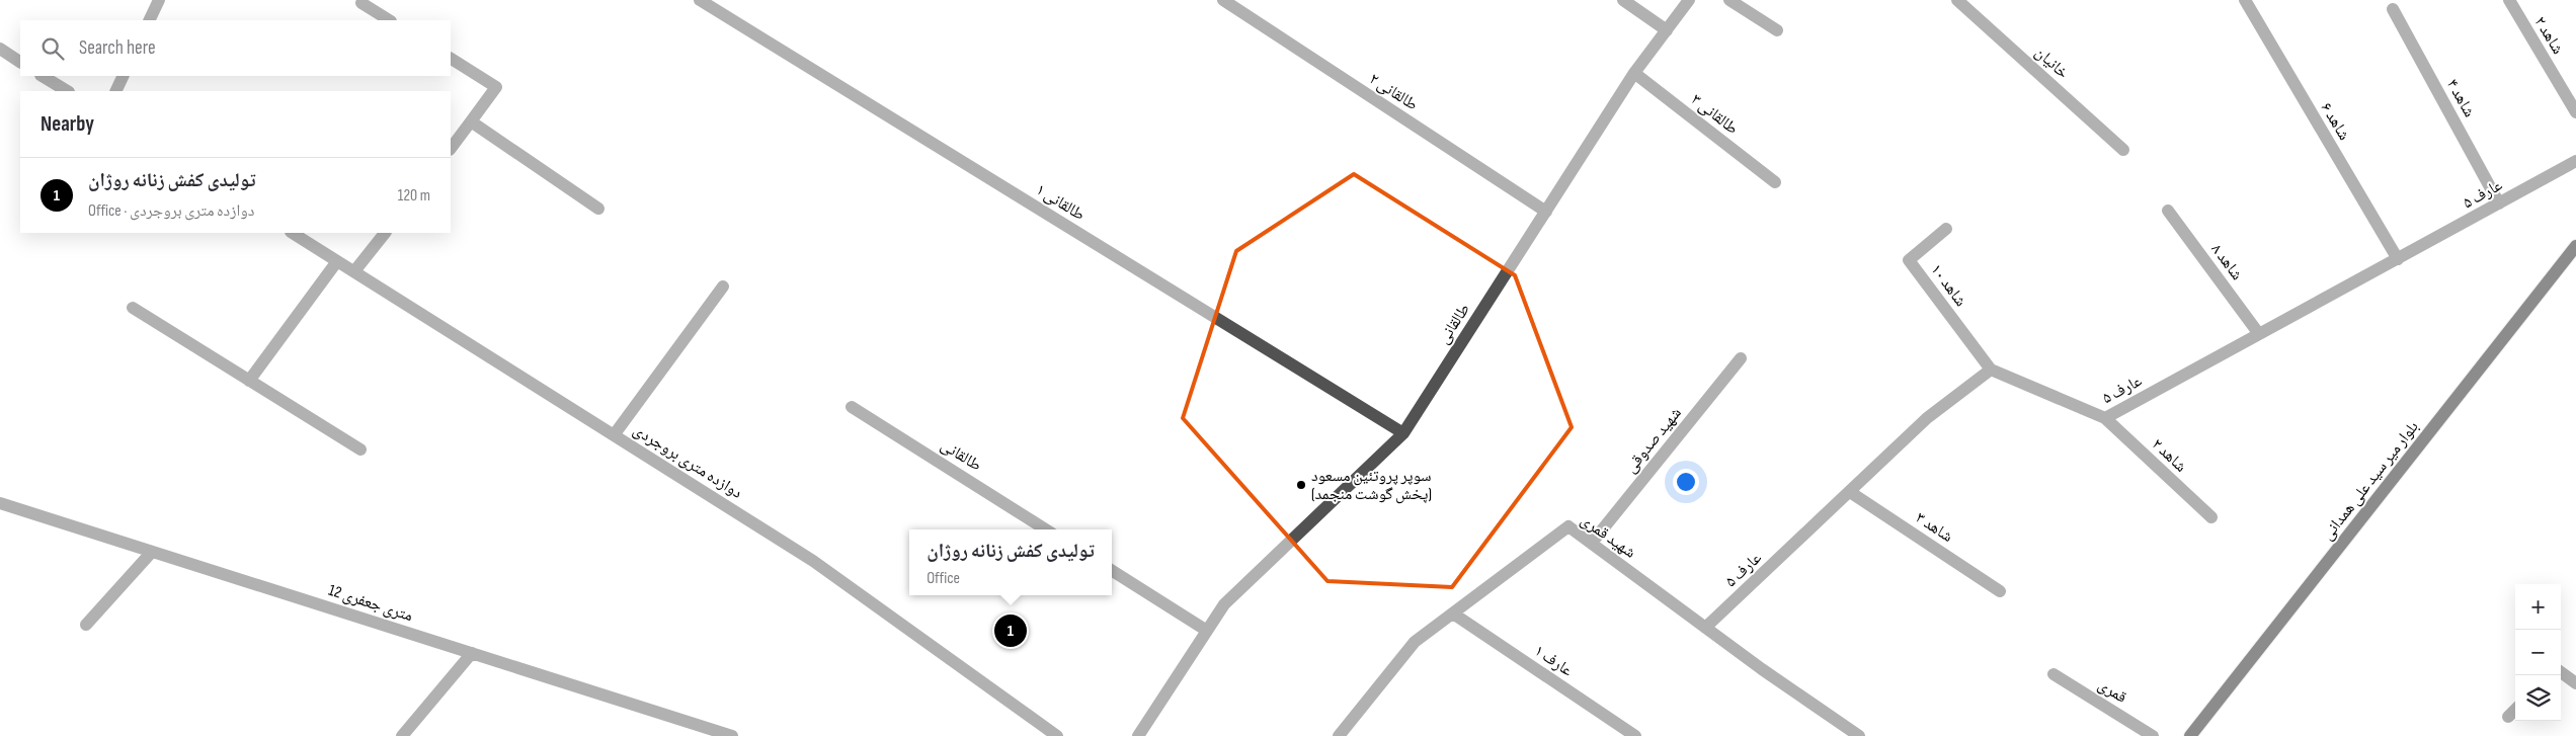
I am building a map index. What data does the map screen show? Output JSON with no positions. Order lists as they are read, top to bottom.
{
  "streets": {
    "main road": ["بلوار میر سید علی همدانی"],
    "street": [
      "شاهد ۲",
      "خانیان",
      "طالقانی ۲",
      "شاهد ۴",
      "طالقانی ۳",
      "شاهد ۶",
      "عارف ۵",
      "طالقانی ۱",
      "شاهد ۸",
      "شاهد ۱۰",
      "طالقانی",
      "شهید صدوقی",
      "دوازده متری بروجردی",
      "شاهد ۳",
      "شهید قمری",
      "12 متری جعفری",
      "عارف ۱",
      "قمری"
    ]
  },
  "crossings": [
    ["شاهد ۲", "عارف ۵"],
    ["طالقانی ۲", "طالقانی"],
    ["شاهد ۴", "عارف ۵"],
    ["طالقانی ۳", "طالقانی"],
    ["شاهد ۶", "عارف ۵"],
    ["عارف ۵", "شاهد ۸"],
    ["عارف ۵", "شاهد ۱۰"],
    ["عارف ۵", "شاهد ۳"],
    ["عارف ۵", "شهید قمری"],
    ["طالقانی ۱", "طالقانی"],
    ["شهید صدوقی", "شهید قمری"],
    ["شهید قمری", "عارف ۱"]
  ],
  "places": ["سوپر پروتئین مسعود (پخش گوشت منجمد)"],
  "page": {
    "search": "Search here",
    "heading": "Nearby",
    "list": [
      {
        "mark": "1",
        "name": "تولیدی کفش زنانه روژان",
        "note": "Office · دوازده متری بروجردی",
        "value": "120 m"
      }
    ],
    "popup": ["تولیدی کفش زنانه روژان", "Office"],
    "map_buttons": ["+", "−"],
    "pins": "1"
  }
}
